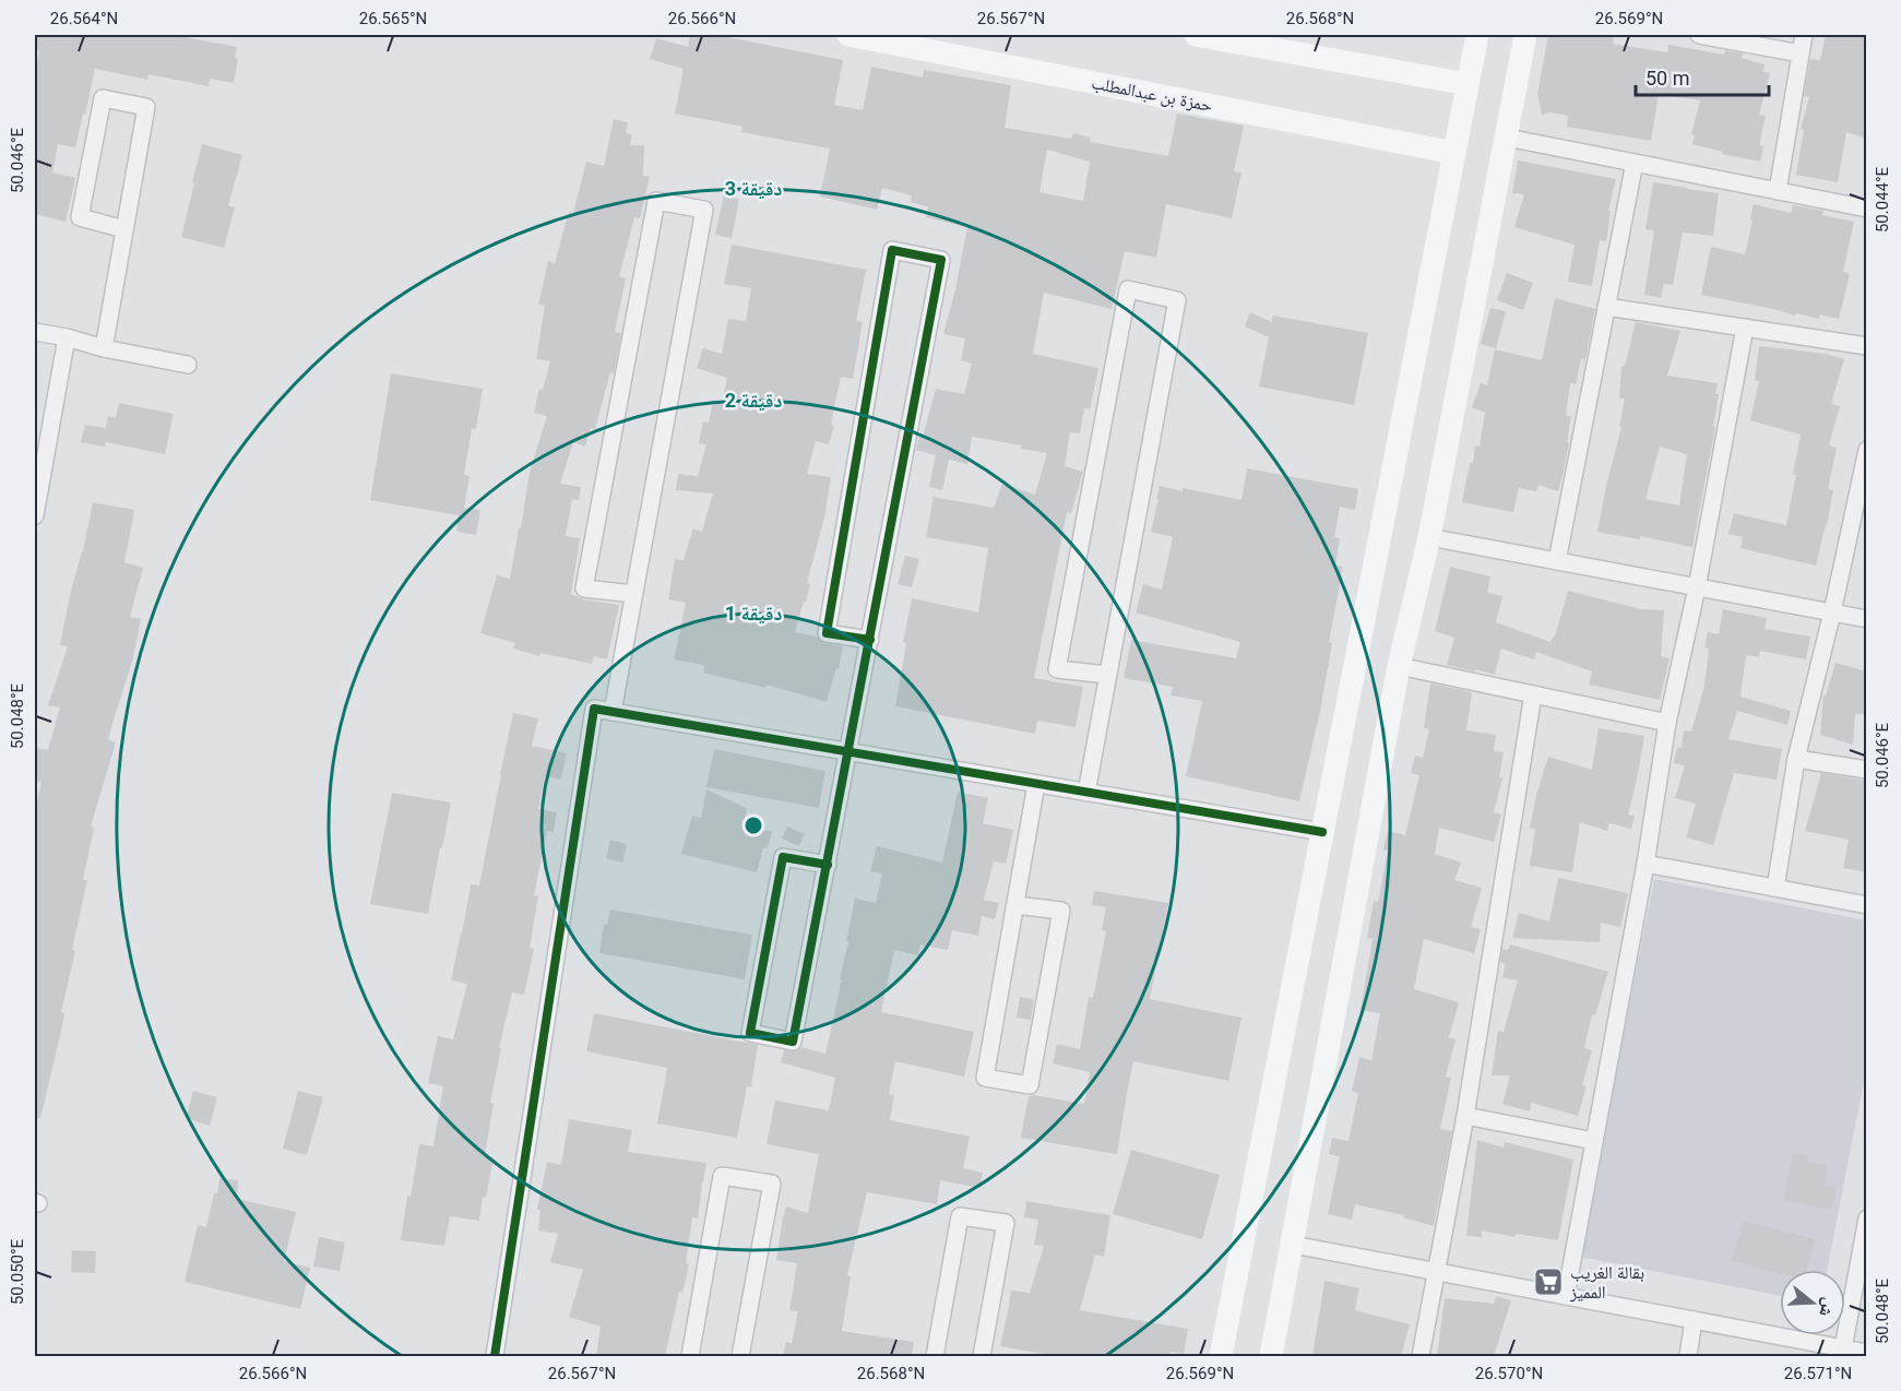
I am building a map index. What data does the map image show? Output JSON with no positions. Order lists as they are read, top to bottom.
{
  "streets": {
    "street": ["حمزة بن عبدالمطلب"]
  },
  "places": {
    "supermarket": ["بقالة الغريب المميز"]
  },
  "scale_bar": "50 m",
  "north": "right",
  "coordinates": [
    "26.564°N",
    "26.565°N",
    "26.566°N",
    "26.567°N",
    "26.568°N",
    "26.569°N",
    "50.046°E",
    "50.044°E",
    "50.048°E",
    "50.050°E",
    "26.570°N",
    "26.571°N"
  ],
  "rings": ["3 دقيقة", "2 دقيقة", "1 دقيقة"]
}
